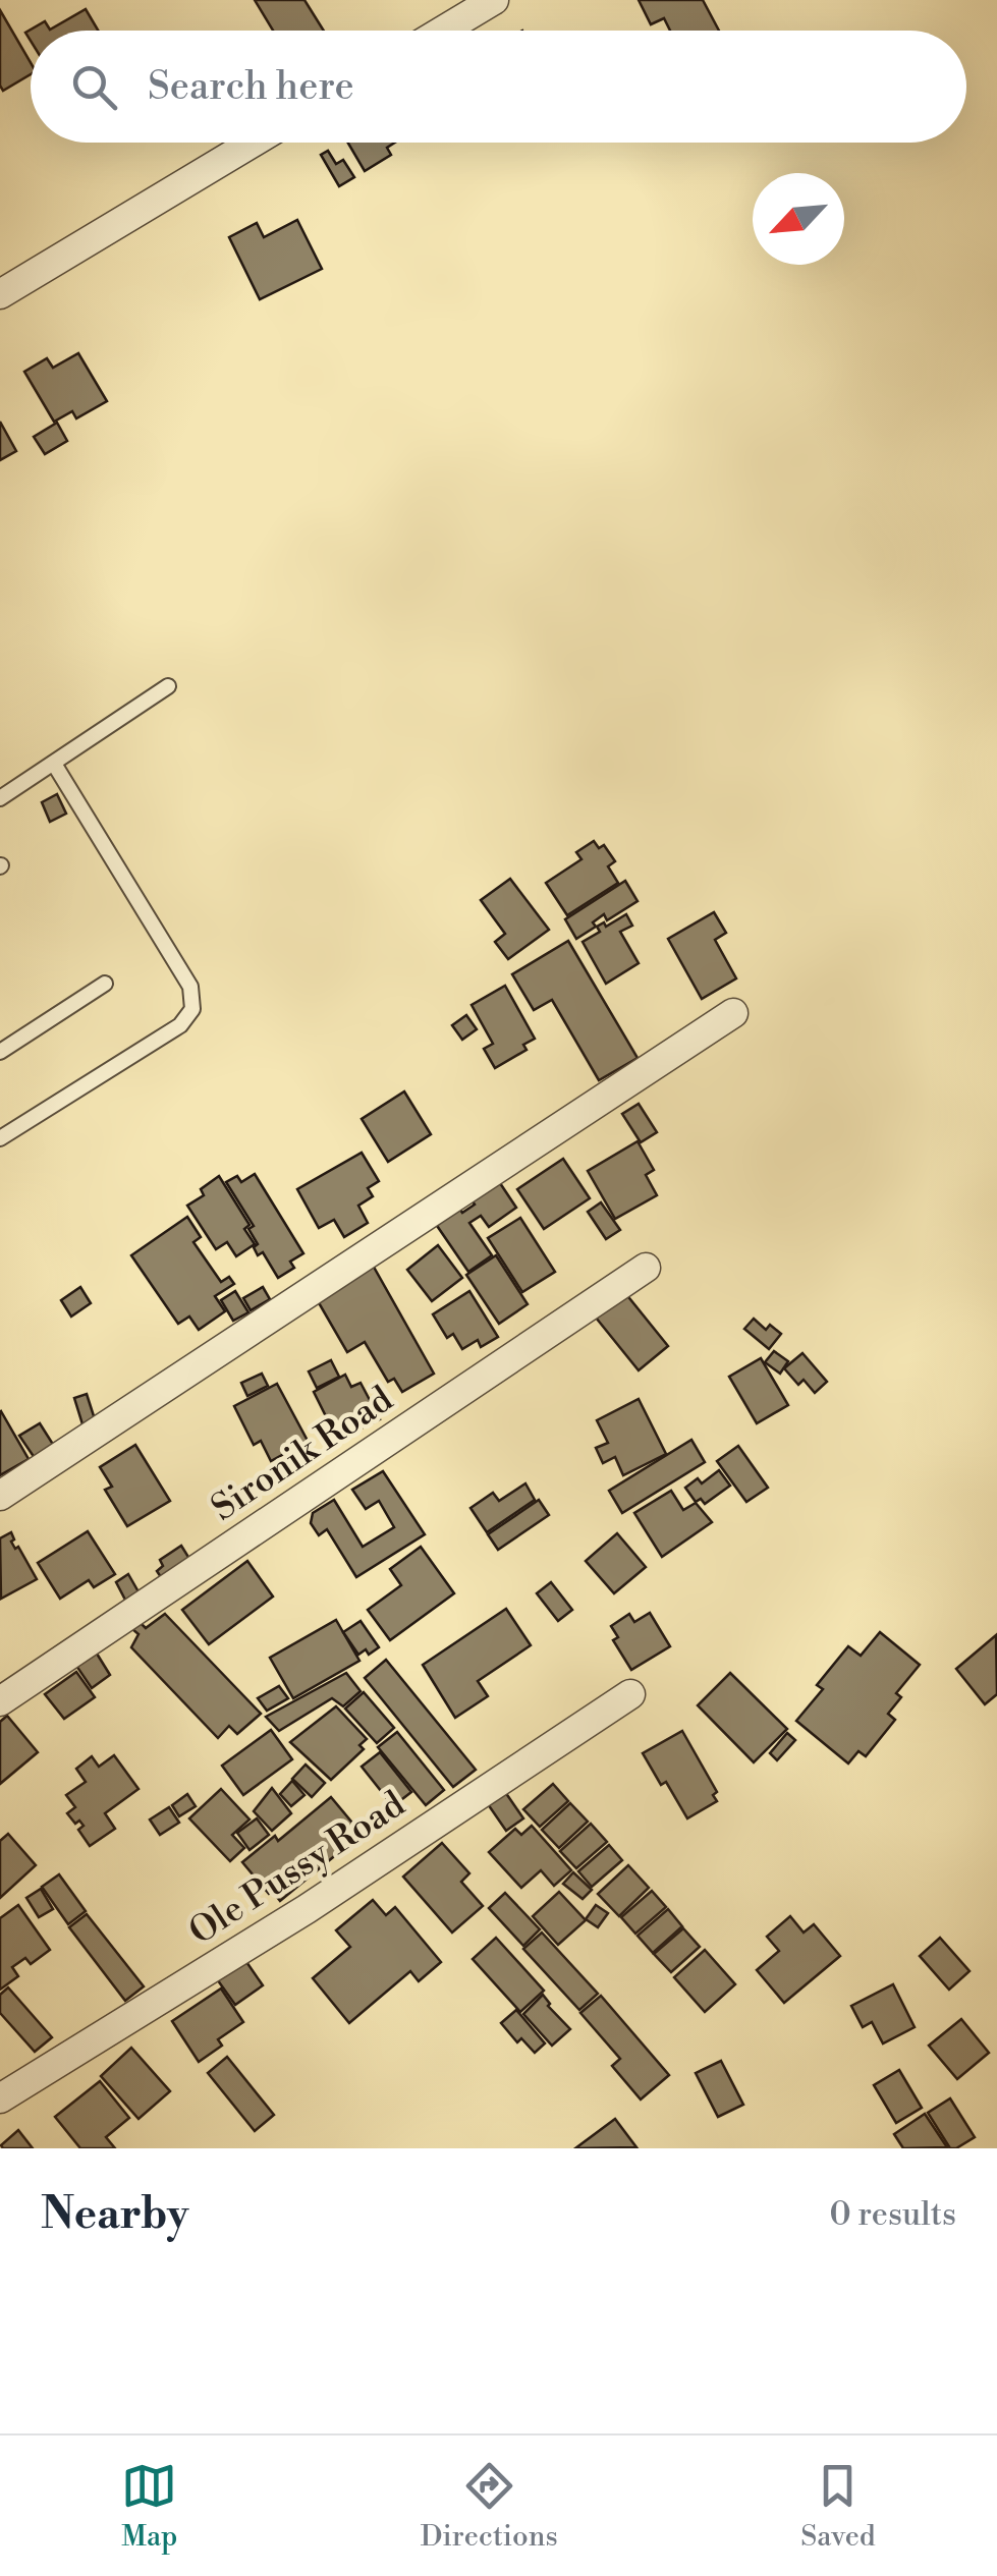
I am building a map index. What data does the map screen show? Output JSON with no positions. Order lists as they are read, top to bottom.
{
  "streets": {
    "street": ["Sironik Road", "Ole Pussy Road"]
  },
  "north": "bottom left",
  "page": {
    "search": "Search here",
    "heading": ["Nearby", "0 results"],
    "nav": ["Map", "Directions", "Saved"]
  }
}
